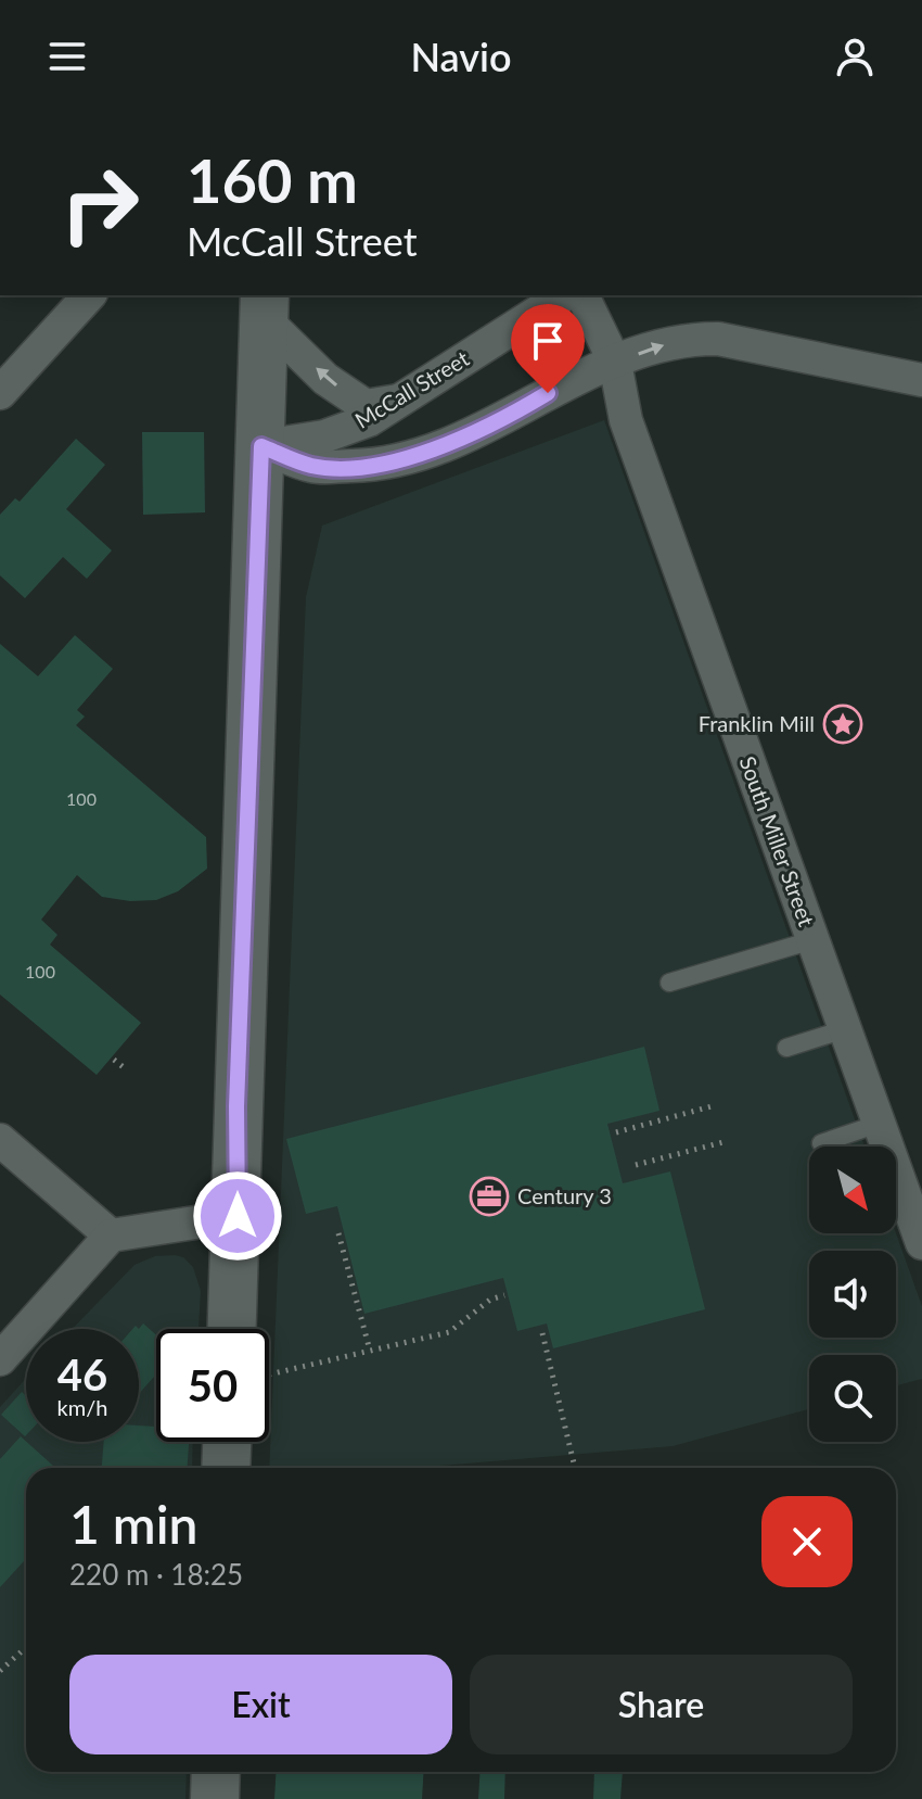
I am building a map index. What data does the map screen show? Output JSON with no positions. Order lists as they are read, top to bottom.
{
  "streets": {
    "street": ["McCall Street", "South Miller Street"]
  },
  "crossings": [
    ["McCall Street", "South Miller Street"]
  ],
  "places": {
    "place": ["Franklin Mill"],
    "office": ["Century 3"]
  },
  "house_numbers": ["100", "100"],
  "north": "bottom right",
  "page": {
    "header": "Navio",
    "turn": ["160 m", "McCall Street"],
    "speed": "46 km/h",
    "limit": "50",
    "heading": ["1 min", "220 m · 18:25"],
    "buttons": ["Exit", "Share"]
  }
}
